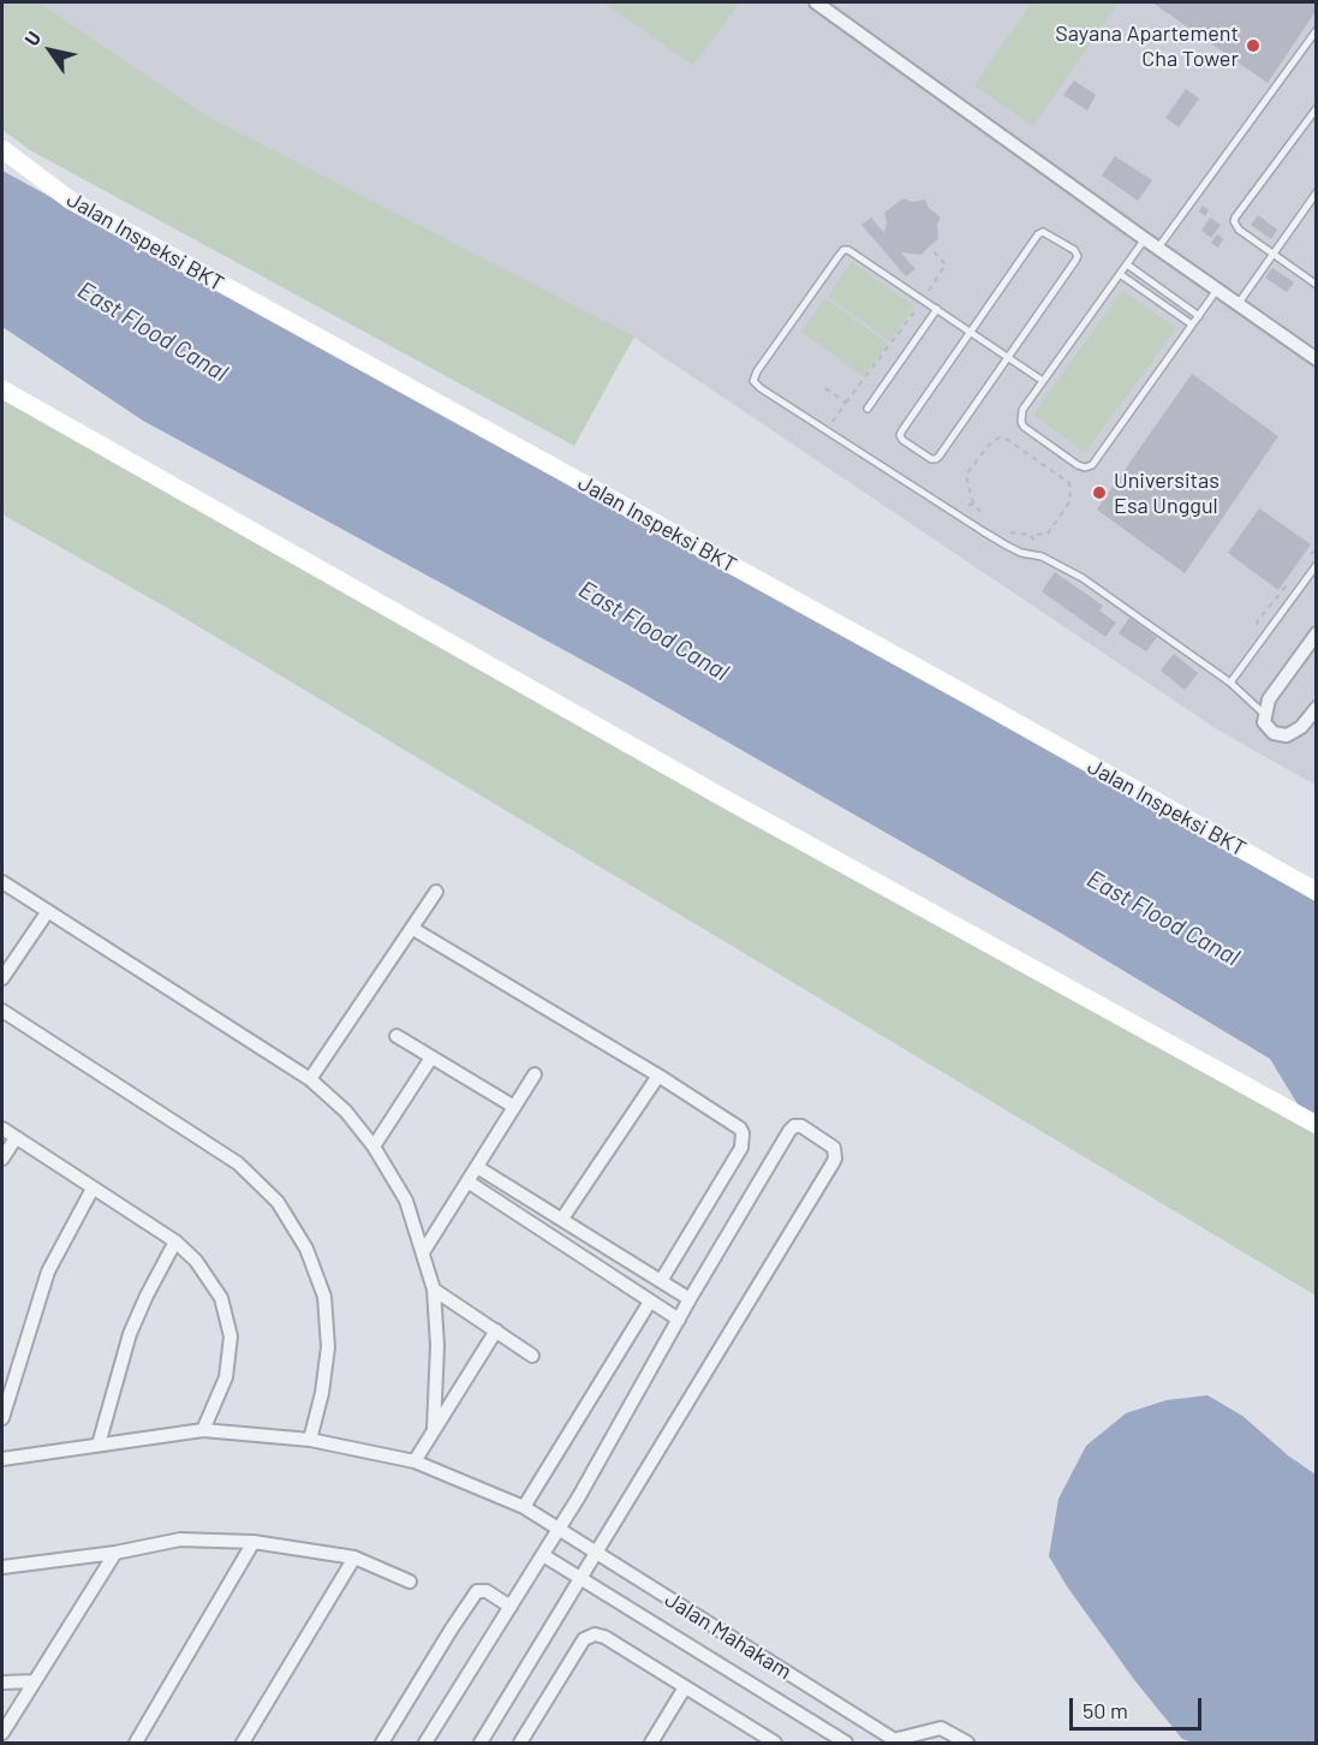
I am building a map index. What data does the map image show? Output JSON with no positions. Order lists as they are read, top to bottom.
{
  "streets": {
    "street": ["Jalan Inspeksi BKT", "Jalan Mahakam"]
  },
  "water": ["East Flood Canal"],
  "places": ["Sayana Apartement Cha Tower", "Universitas Esa Unggul"],
  "scale_bar": "50 m",
  "north": "top left"
}
